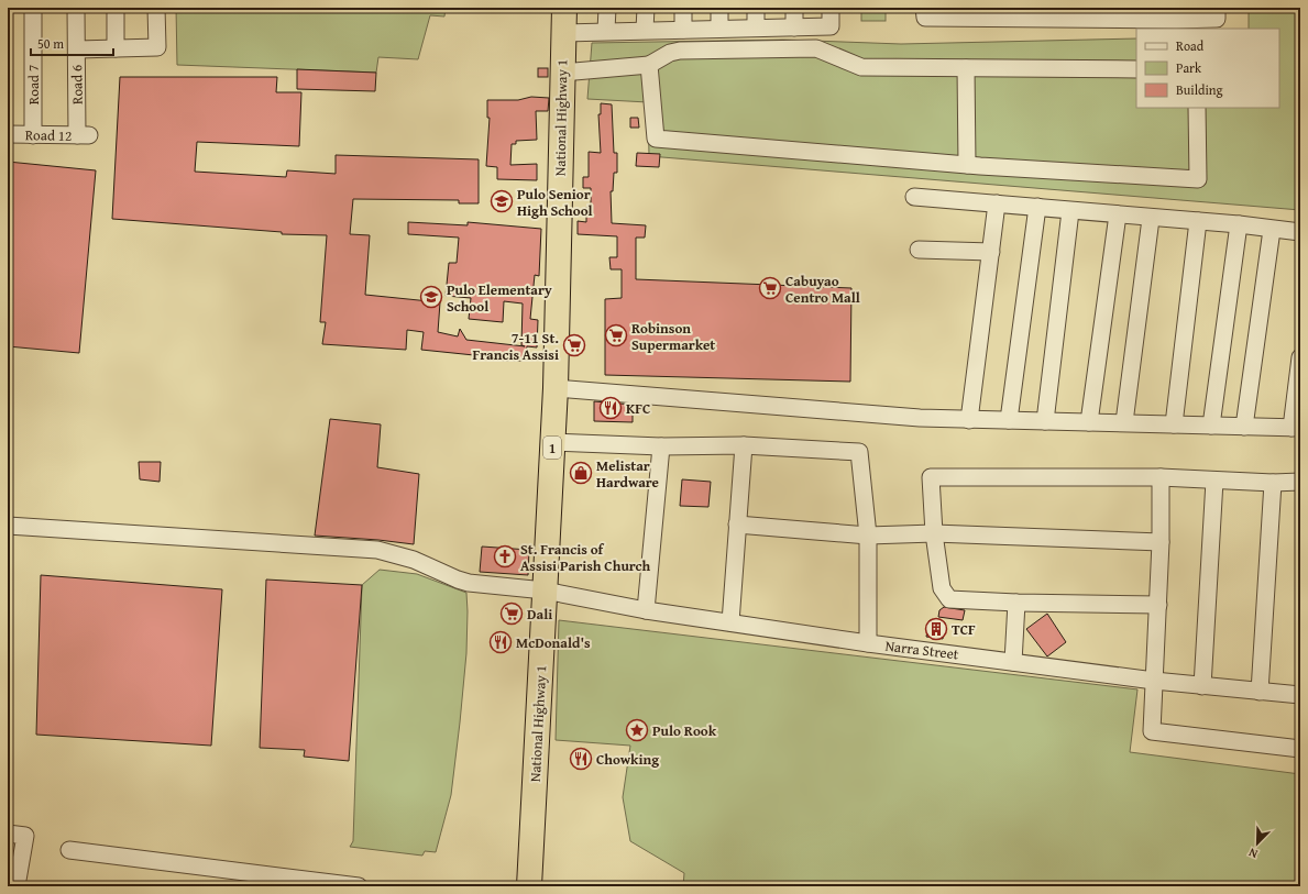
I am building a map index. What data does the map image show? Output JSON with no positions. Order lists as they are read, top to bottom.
{
  "streets": {
    "highway": ["National Highway 1", "1"],
    "street": [
      "Road 7",
      "Road 6",
      "Road 12",
      "Narra Street"
    ]
  },
  "crossings": [
    ["Road 7", "Road 12"],
    ["Road 6", "Road 12"],
    ["National Highway 1", "Narra Street"]
  ],
  "places": {
    "school or university": ["Pulo Senior High School", "Pulo Elementary School"],
    "supermarket": [
      "Cabuyao Centro Mall",
      "Robinson Supermarket",
      "7-11 St. Francis Assisi",
      "Dali"
    ],
    "restaurant": ["KFC", "McDonald's", "Chowking"],
    "shop": ["Melistar Hardware"],
    "church": ["St. Francis of Assisi Parish Church"],
    "building": ["TCF"],
    "place": ["Pulo Rook"]
  },
  "legend": ["Road", "Park", "Building"],
  "scale_bar": "50 m",
  "north": "bottom left"
}
